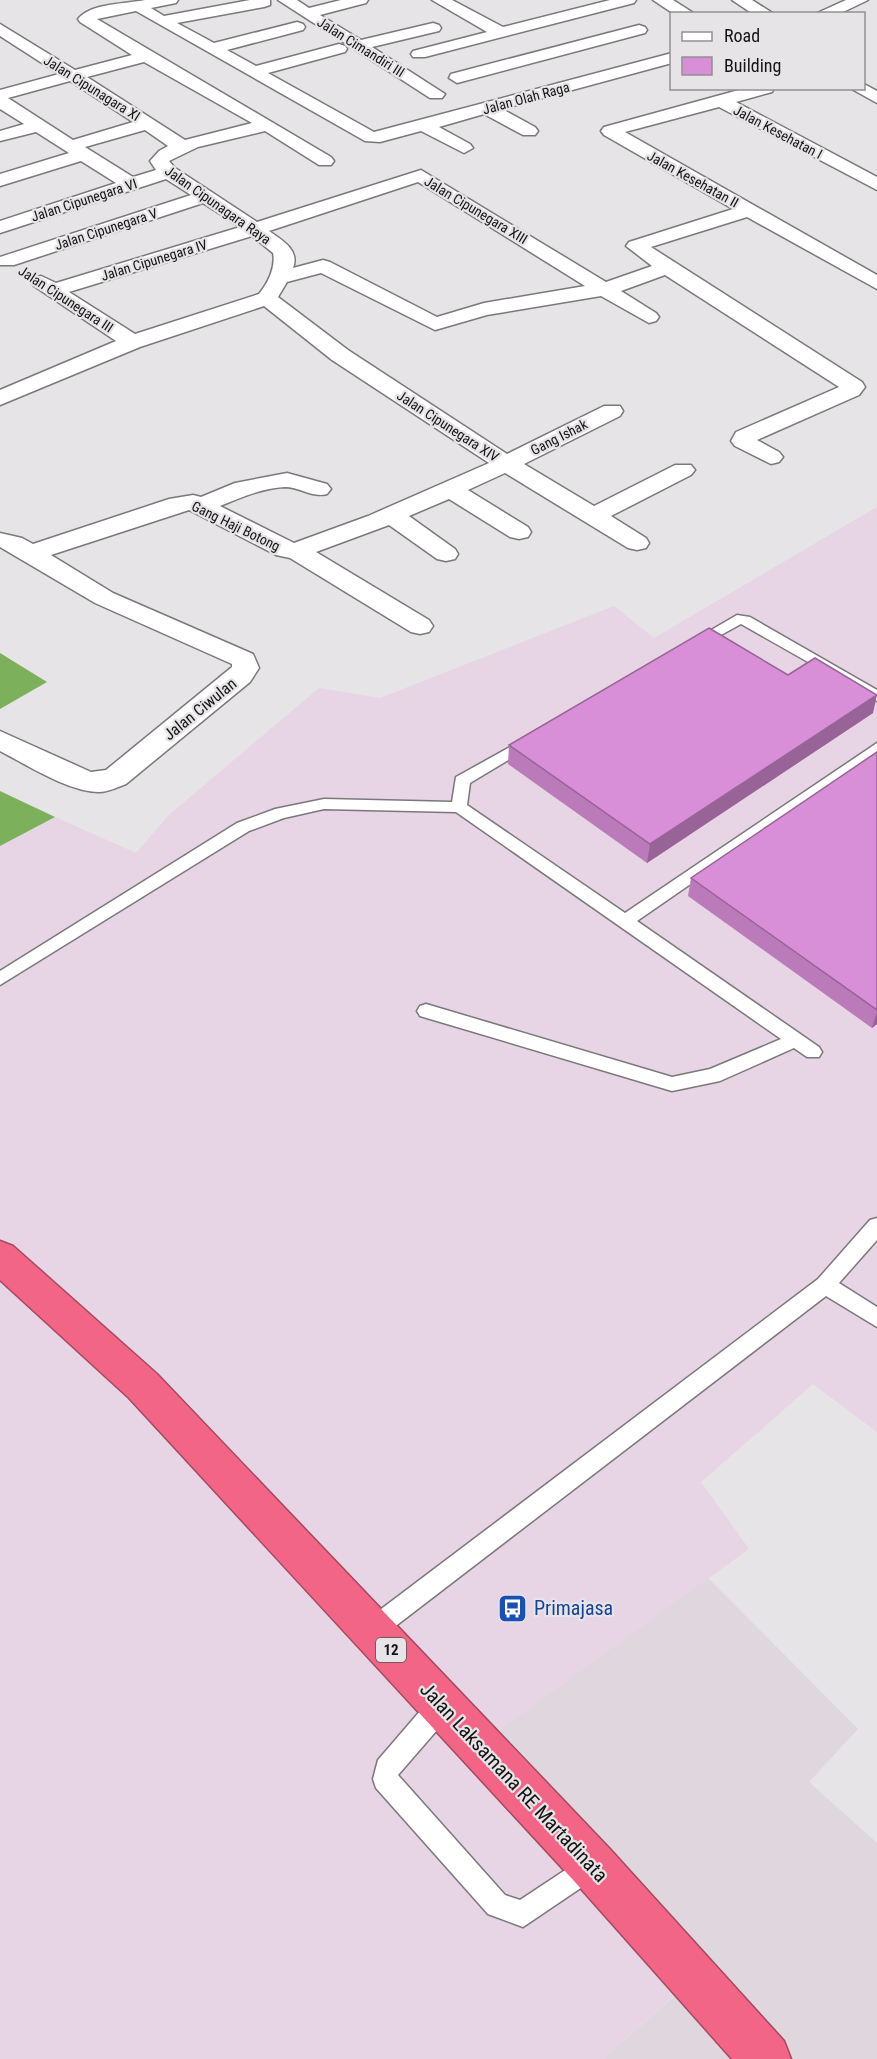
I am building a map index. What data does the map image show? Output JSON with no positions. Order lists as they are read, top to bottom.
{
  "streets": {
    "highway": ["12", "Jalan Laksamana RE Martadinata"],
    "street": [
      "Jalan Cimandiri III",
      "Jalan Cipunagara XI",
      "Jalan Olah Raga",
      "Jalan Kesehatan I",
      "Jalan Kesehatan II",
      "Jalan Cipunegara VI",
      "Jalan Cipunagara Raya",
      "Jalan Cipunegara XIII",
      "Jalan Cipunegara V",
      "Jalan Cipunegara IV",
      "Jalan Cipunegara III",
      "Jalan Cipunegara XIV",
      "Gang Ishak",
      "Gang Haji Botong",
      "Jalan Ciwulan"
    ]
  },
  "crossings": [
    ["Jalan Cipunagara XI", "Jalan Cipunagara Raya"],
    ["Jalan Olah Raga", "Jalan Cipunagara Raya"],
    ["Jalan Kesehatan I", "Jalan Kesehatan II"],
    ["Jalan Cipunegara VI", "Jalan Cipunagara Raya"],
    ["Jalan Cipunagara Raya", "Jalan Cipunegara XIII"],
    ["Jalan Cipunagara Raya", "Jalan Cipunegara V"],
    ["Jalan Cipunagara Raya", "Jalan Cipunegara IV"],
    ["Jalan Cipunegara XIII", "Jalan Cipunegara IV"],
    ["Jalan Cipunegara V", "Jalan Cipunegara III"],
    ["Jalan Cipunegara IV", "Jalan Cipunegara III"],
    ["Jalan Cipunegara XIV", "Gang Ishak"],
    ["Jalan Cipunegara XIV", "Gang Haji Botong"],
    ["Gang Ishak", "Gang Haji Botong"],
    ["Gang Haji Botong", "Jalan Ciwulan"]
  ],
  "places": {
    "bus stop": ["Primajasa"]
  },
  "legend": ["Road", "Building"]
}
